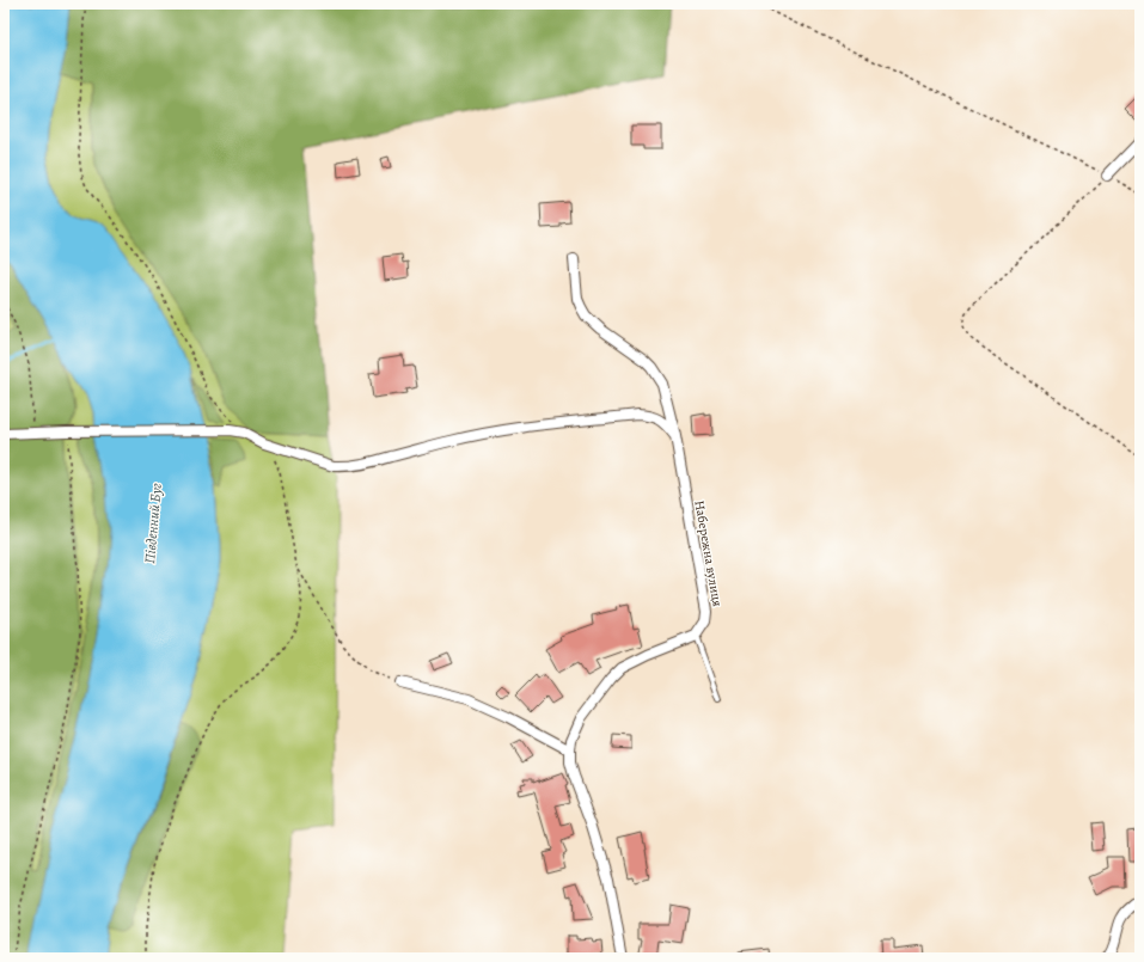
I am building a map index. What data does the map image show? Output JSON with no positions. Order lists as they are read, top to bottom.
{
  "streets": {
    "street": ["Набережна вулиця"]
  },
  "water": ["Південний Буг"]
}
